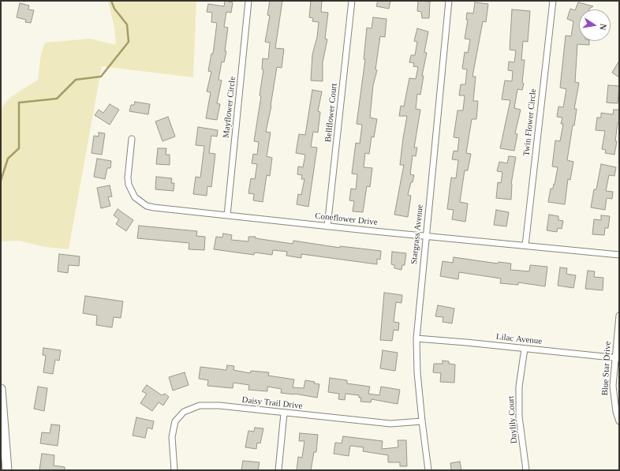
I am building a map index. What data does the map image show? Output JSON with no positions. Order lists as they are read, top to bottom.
{
  "streets": {
    "street": [
      "Mayflower Circle",
      "Bellflower Court",
      "Twin Flower Circle",
      "Coneflower Drive",
      "Stargrass Avenue",
      "Lilac Avenue",
      "Blue Star Drive",
      "Daisy Trail Drive",
      "Daylily Court"
    ]
  },
  "crossings": [
    ["Mayflower Circle", "Coneflower Drive"],
    ["Bellflower Court", "Coneflower Drive"],
    ["Twin Flower Circle", "Coneflower Drive"],
    ["Coneflower Drive", "Stargrass Avenue"],
    ["Stargrass Avenue", "Lilac Avenue"],
    ["Stargrass Avenue", "Daisy Trail Drive"],
    ["Lilac Avenue", "Blue Star Drive"],
    ["Lilac Avenue", "Daylily Court"]
  ],
  "north": "right"
}
